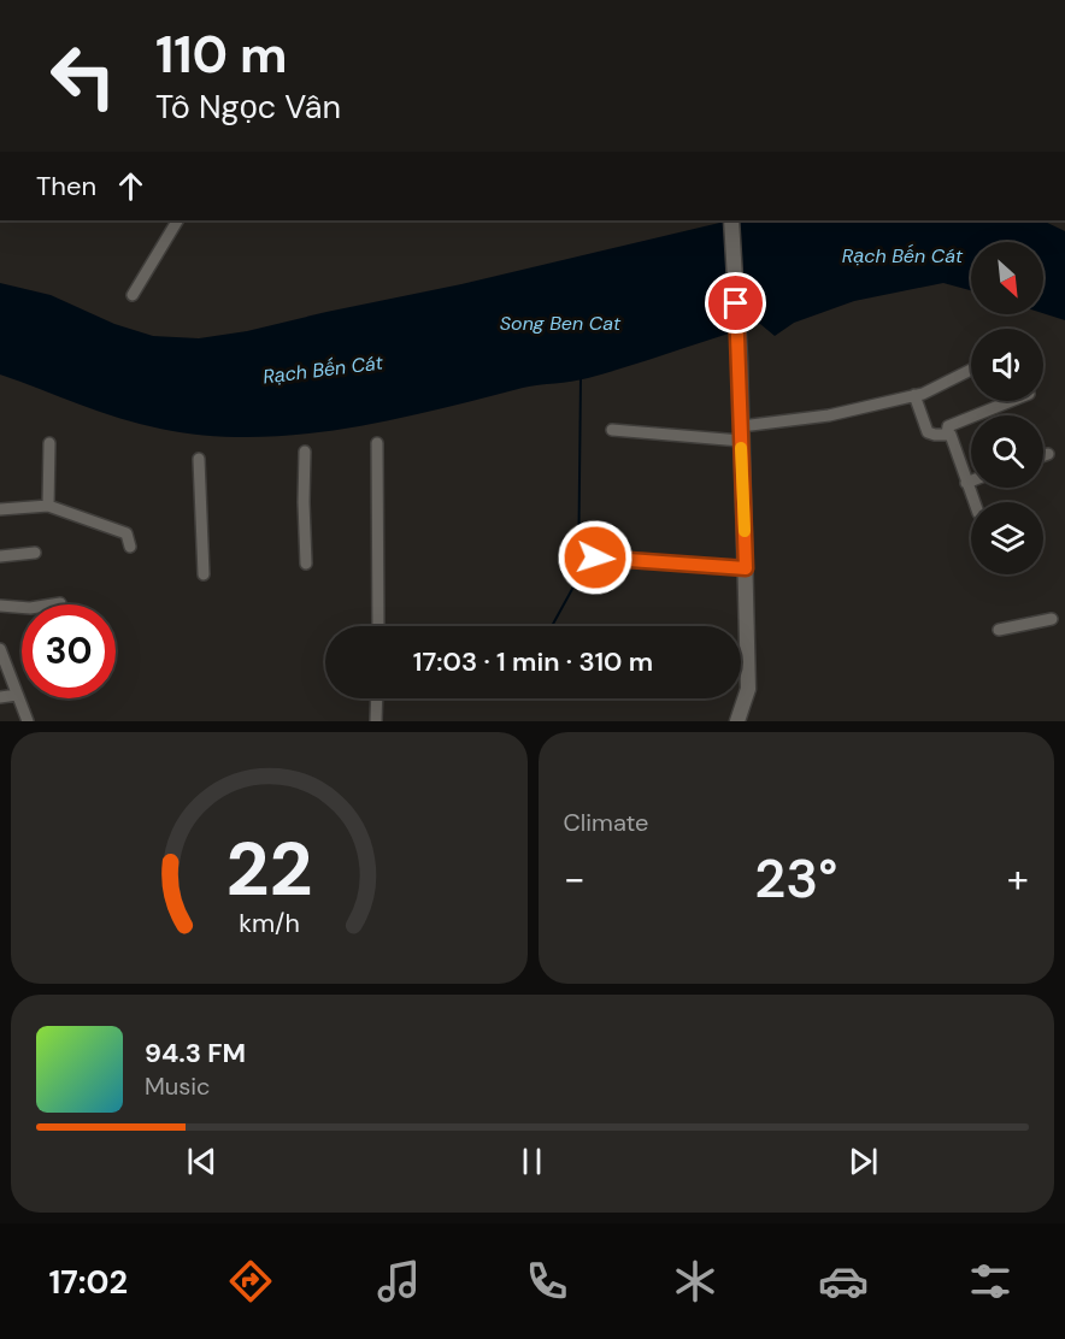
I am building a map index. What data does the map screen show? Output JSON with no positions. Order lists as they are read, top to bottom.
{
  "water": ["Rạch Bến Cát", "Song Ben Cat"],
  "north": "bottom right",
  "page": {
    "turn": ["110 m", "Tô Ngọc Vân"],
    "then": "Then",
    "limit": "30",
    "trip": "17:03 · 1 min · 310 m",
    "tile": "Climate",
    "heat": ["−", "23°", "+"],
    "song": ["94.3 FM", "Music"],
    "tabs": "17:02",
    "gauge": ["22", "km/h"]
  }
}
